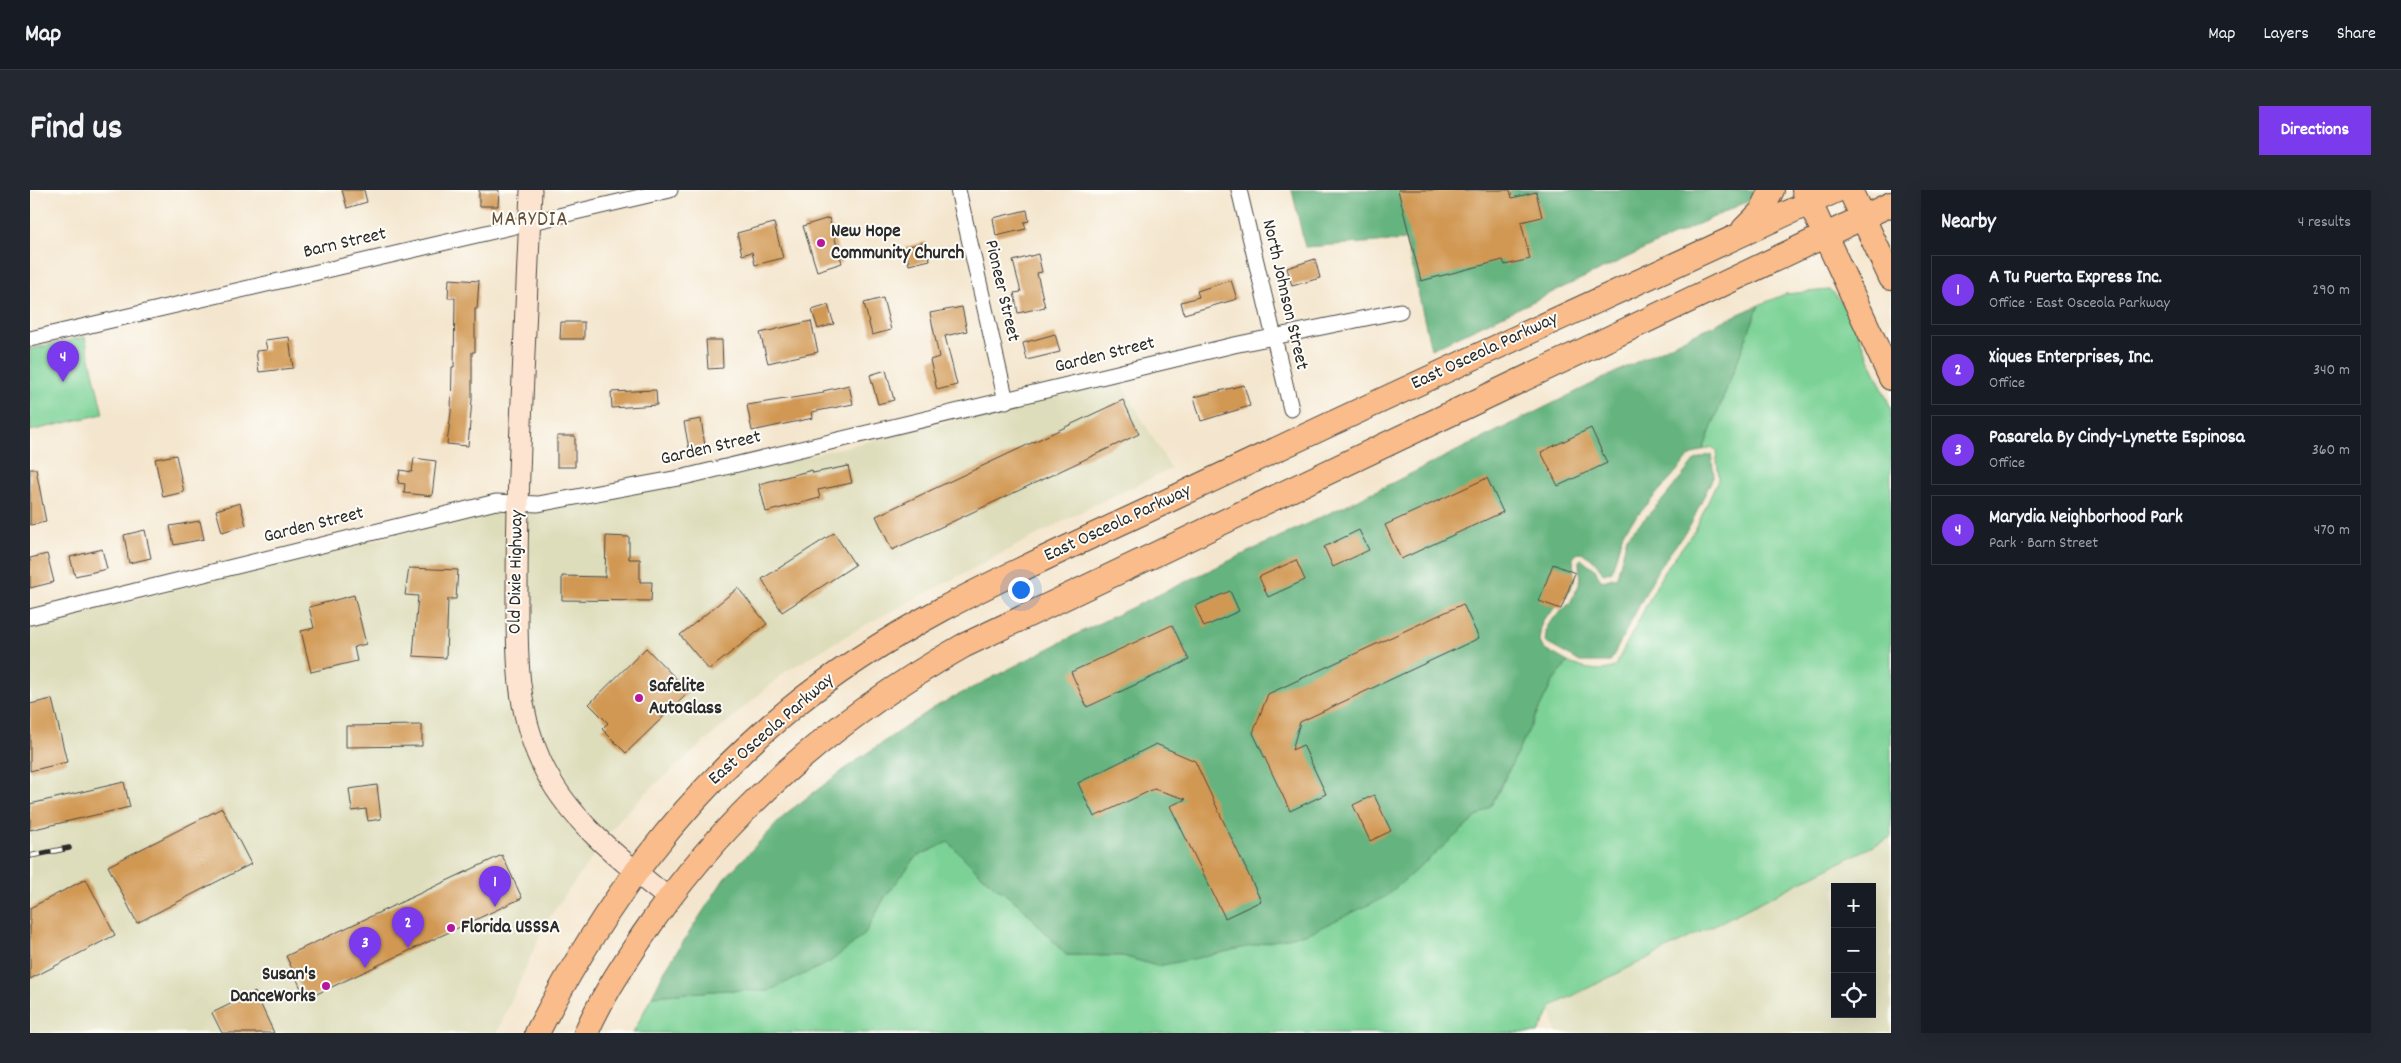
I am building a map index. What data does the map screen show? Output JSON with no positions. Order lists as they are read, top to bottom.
{
  "streets": {
    "main road": ["East Osceola Parkway"],
    "street": [
      "Barn Street",
      "Pioneer Street",
      "North Johnson Street",
      "Garden Street",
      "Old Dixie Highway"
    ]
  },
  "crossings": [
    ["Barn Street", "Old Dixie Highway"],
    ["Pioneer Street", "Garden Street"],
    ["North Johnson Street", "Garden Street"],
    ["East Osceola Parkway", "Old Dixie Highway"],
    ["Garden Street", "Old Dixie Highway"]
  ],
  "districts": ["MARYDIA"],
  "places": [
    "New Hope Community Church",
    "Safelite AutoGlass",
    "Florida USSSA",
    "Susan's DanceWorks"
  ],
  "page": {
    "header": "Map",
    "nav": ["Map", "Layers", "Share"],
    "title": "Find us",
    "buttons": "Directions",
    "heading": ["Nearby", "4 results"],
    "list": [
      {
        "mark": "1",
        "name": "A Tu Puerta Express Inc.",
        "note": "Office · East Osceola Parkway",
        "value": "290 m"
      },
      {
        "mark": "2",
        "name": "Xiques Enterprises, Inc.",
        "note": "Office",
        "value": "340 m"
      },
      {
        "mark": "3",
        "name": "Pasarela By Cindy-Lynette Espinosa",
        "note": "Office",
        "value": "360 m"
      },
      {
        "mark": "4",
        "name": "Marydia Neighborhood Park",
        "note": "Park · Barn Street",
        "value": "470 m"
      }
    ],
    "pins": [
      "4",
      "1",
      "2",
      "3"
    ],
    "map_buttons": ["+", "−"]
  }
}
